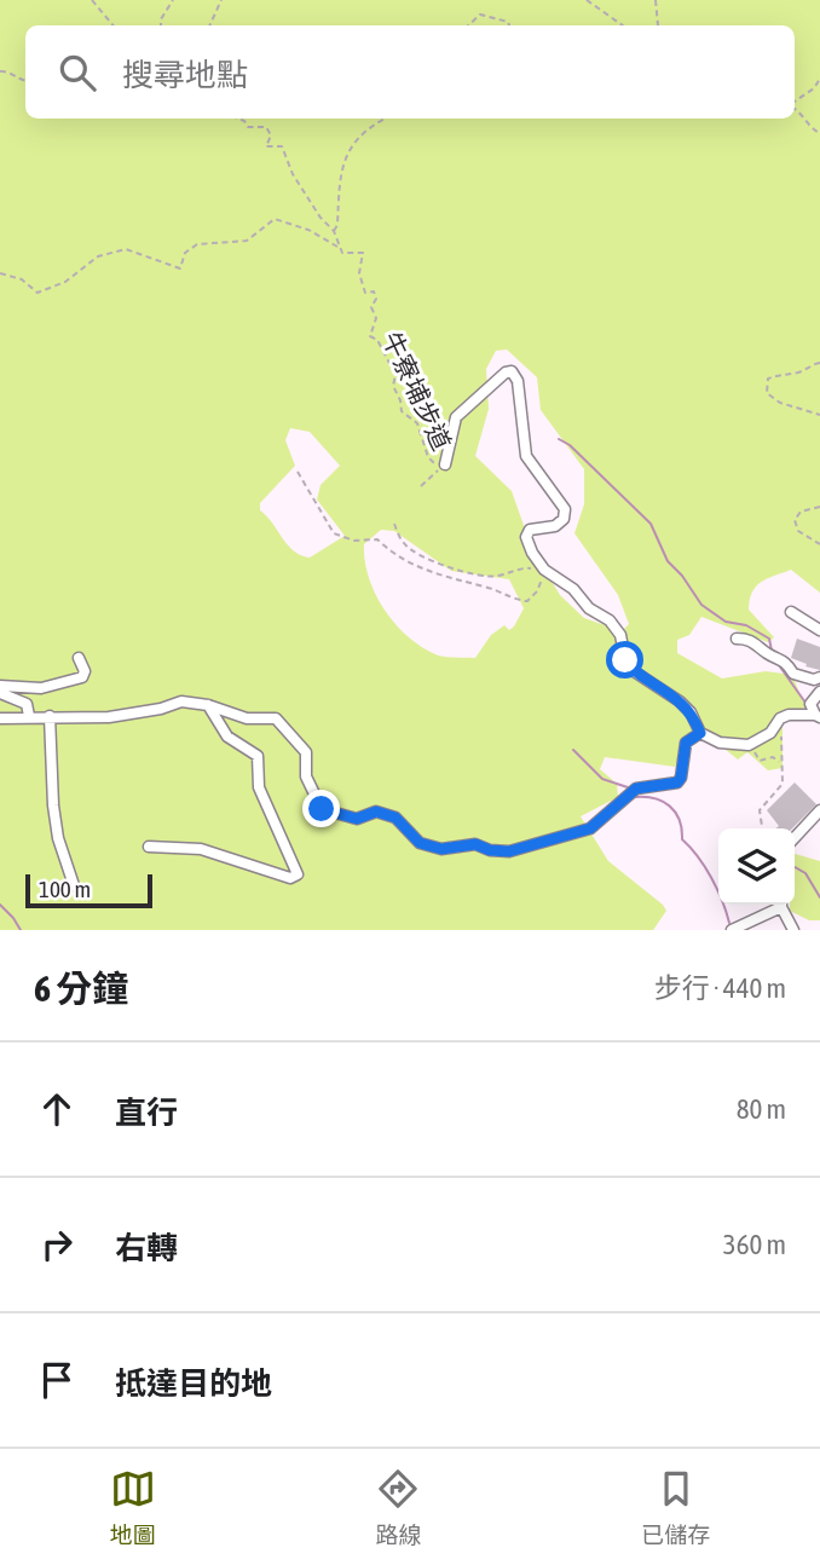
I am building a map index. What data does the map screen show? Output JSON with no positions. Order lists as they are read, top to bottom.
{
  "streets": {
    "path": ["牛寮埔步道"]
  },
  "scale_bar": "100 m",
  "page": {
    "search": "搜尋地點",
    "scale": "100 m",
    "heading": ["6 分鐘", "步行 · 440 m"],
    "list": [
      ["直行", "80 m"],
      ["右轉", "360 m"],
      "抵達目的地"
    ],
    "nav": ["地圖", "路線", "已儲存"]
  }
}
